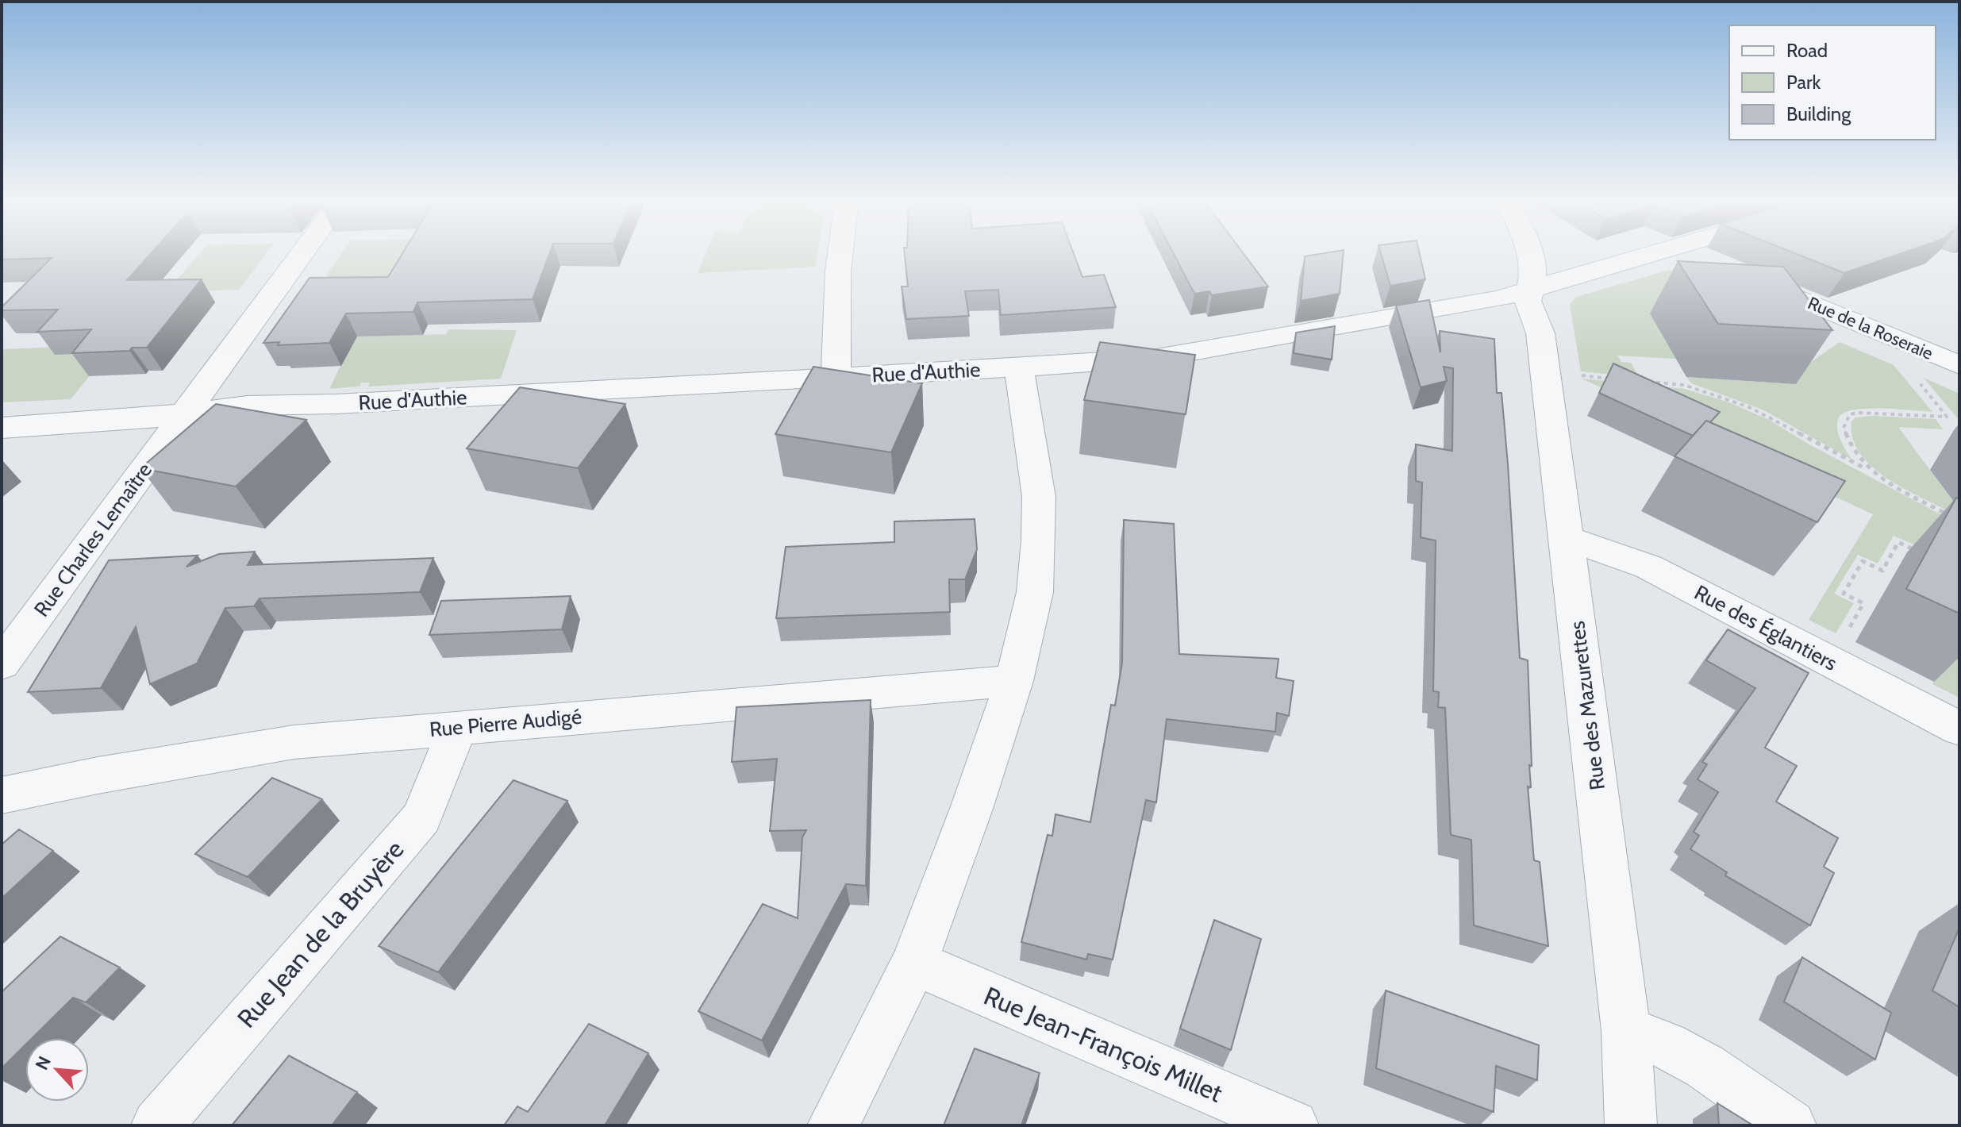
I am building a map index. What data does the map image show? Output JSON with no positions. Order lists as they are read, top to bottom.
{
  "streets": {
    "street": [
      "Rue de la Roseraie",
      "Rue d'Authie",
      "Rue Charles Lemaître",
      "Rue des Églantiers",
      "Rue des Mazurettes",
      "Rue Pierre Audigé",
      "Rue Jean de la Bruyère",
      "Rue Jean-François Millet"
    ]
  },
  "crossings": [
    ["Rue d'Authie", "Rue Charles Lemaître"],
    ["Rue d'Authie", "Rue des Mazurettes"],
    ["Rue des Églantiers", "Rue des Mazurettes"],
    ["Rue Pierre Audigé", "Rue Jean de la Bruyère"]
  ],
  "legend": ["Road", "Park", "Building"],
  "north": "top left"
}
